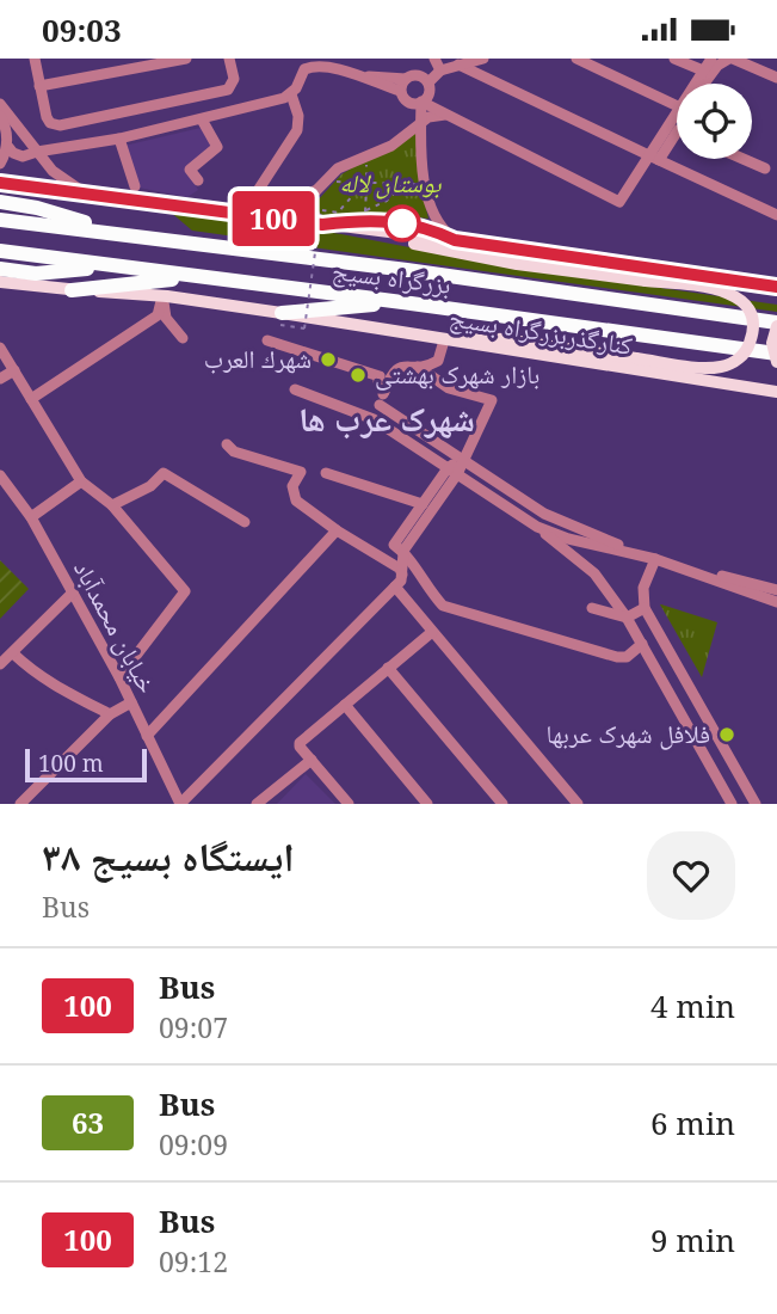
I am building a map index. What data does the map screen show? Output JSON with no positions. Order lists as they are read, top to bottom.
{
  "streets": {
    "highway": ["بزرگراه بسیج"],
    "main road": ["کنارگذربزرگراه بسیج"],
    "street": ["خیابان محمدآباد"]
  },
  "districts": ["شهرک عرب ها"],
  "parks": ["بوستان لاله"],
  "places": ["شهرك العرب", "بازار شهرک بهشتی", "فلافل شهرک عربها"],
  "lines": ["bus line 100"],
  "scale_bar": "100 m",
  "page": {
    "status": "09:03",
    "on_map": "100",
    "scale": "100 m",
    "heading": ["ایستگاه بسیج ۳۸", "Bus"],
    "list": [
      {
        "mark": "100",
        "name": "Bus",
        "note": "09:07",
        "value": "4 min"
      },
      {
        "mark": "63",
        "name": "Bus",
        "note": "09:09",
        "value": "6 min"
      },
      {
        "mark": "100",
        "name": "Bus",
        "note": "09:12",
        "value": "9 min"
      }
    ]
  }
}
